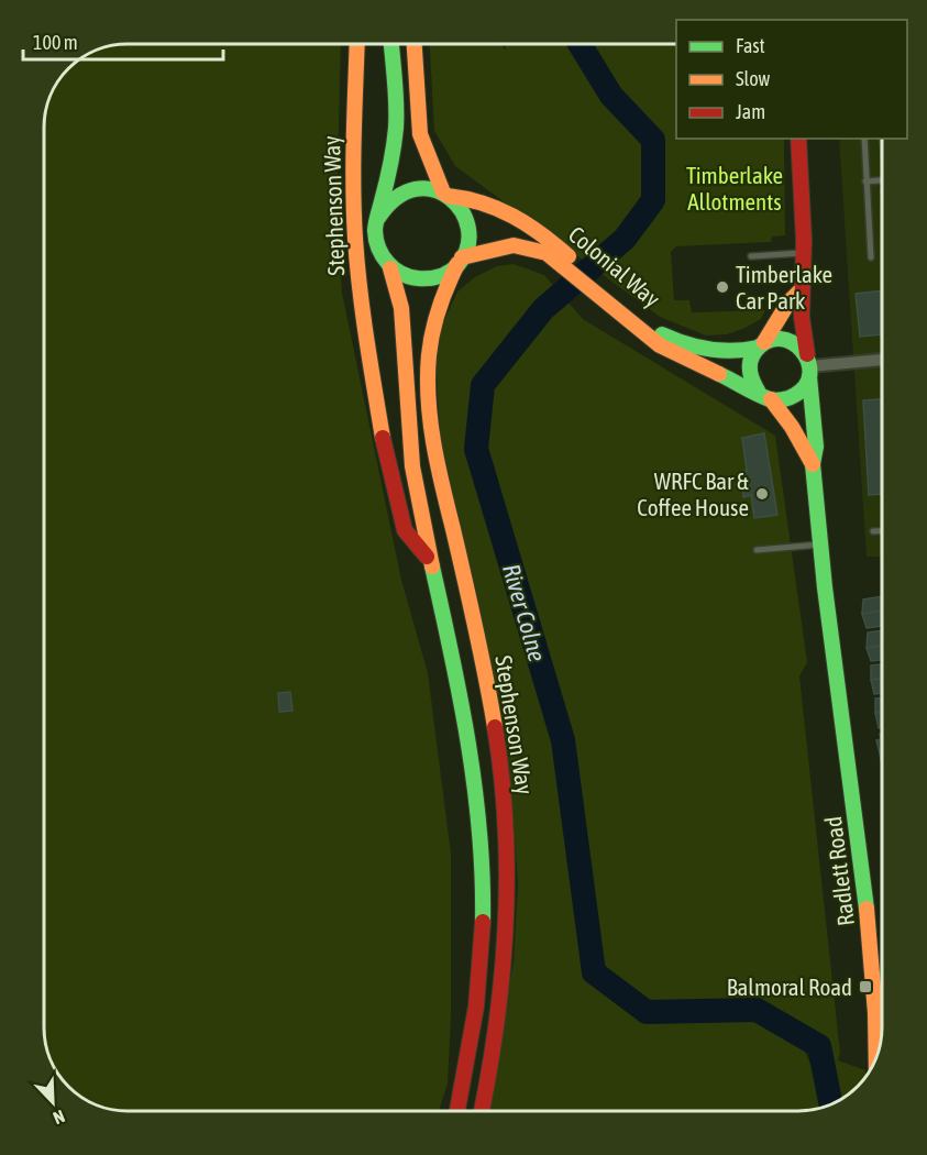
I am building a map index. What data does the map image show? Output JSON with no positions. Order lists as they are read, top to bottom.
{
  "streets": {
    "main road": ["Stephenson Way", "Colonial Way", "Radlett Road"]
  },
  "crossings": [
    ["Stephenson Way", "Colonial Way"],
    ["Colonial Way", "Radlett Road"]
  ],
  "water": ["River Colne"],
  "parks": ["Timberlake Allotments"],
  "places": {
    "other": ["Timberlake Car Park", "WRFC Bar & Coffee House"],
    "transit": ["Balmoral Road"]
  },
  "legend": ["Fast", "Slow", "Jam"],
  "scale_bar": "100 m",
  "north": "bottom right"
}
